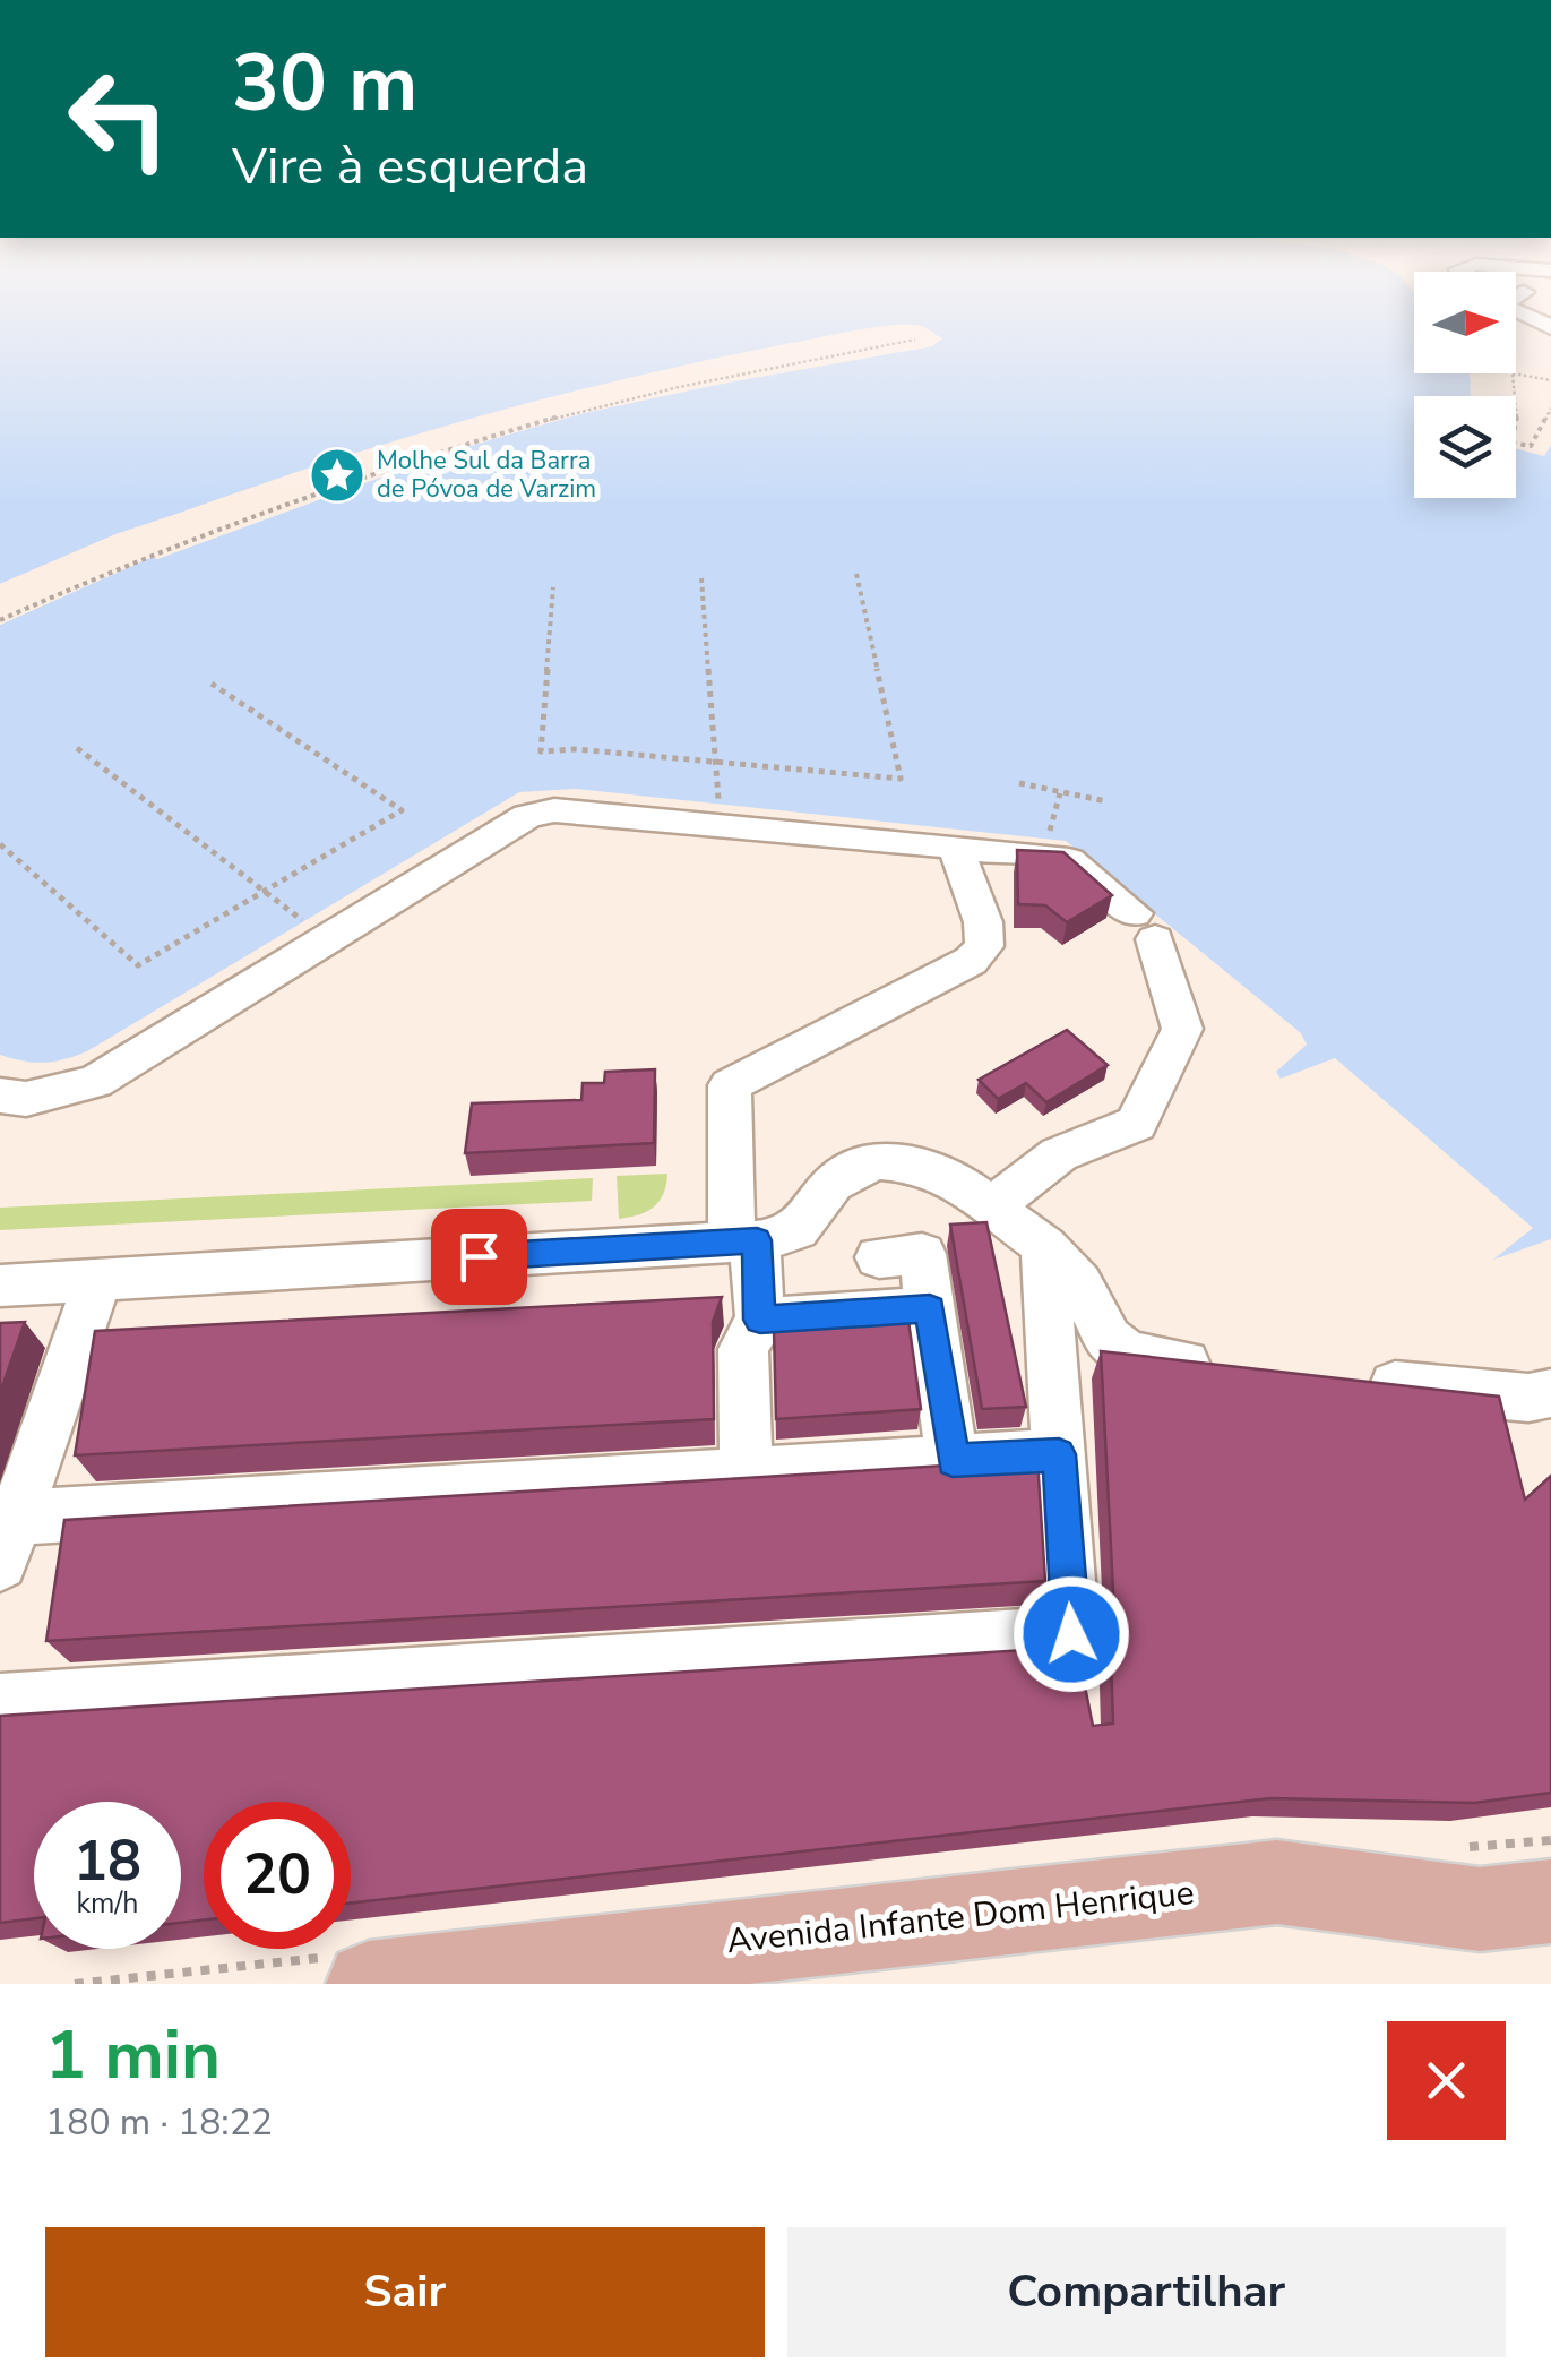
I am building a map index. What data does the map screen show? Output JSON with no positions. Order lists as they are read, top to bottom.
{
  "streets": {
    "main road": ["Avenida Infante Dom Henrique"]
  },
  "places": {
    "place": ["Molhe Sul da Barra de Póvoa de Varzim"]
  },
  "north": "right",
  "page": {
    "turn": ["30 m", "Vire à esquerda"],
    "speed": "18 km/h",
    "limit": "20",
    "heading": ["1 min", "180 m · 18:22"],
    "buttons": ["Sair", "Compartilhar"]
  }
}
